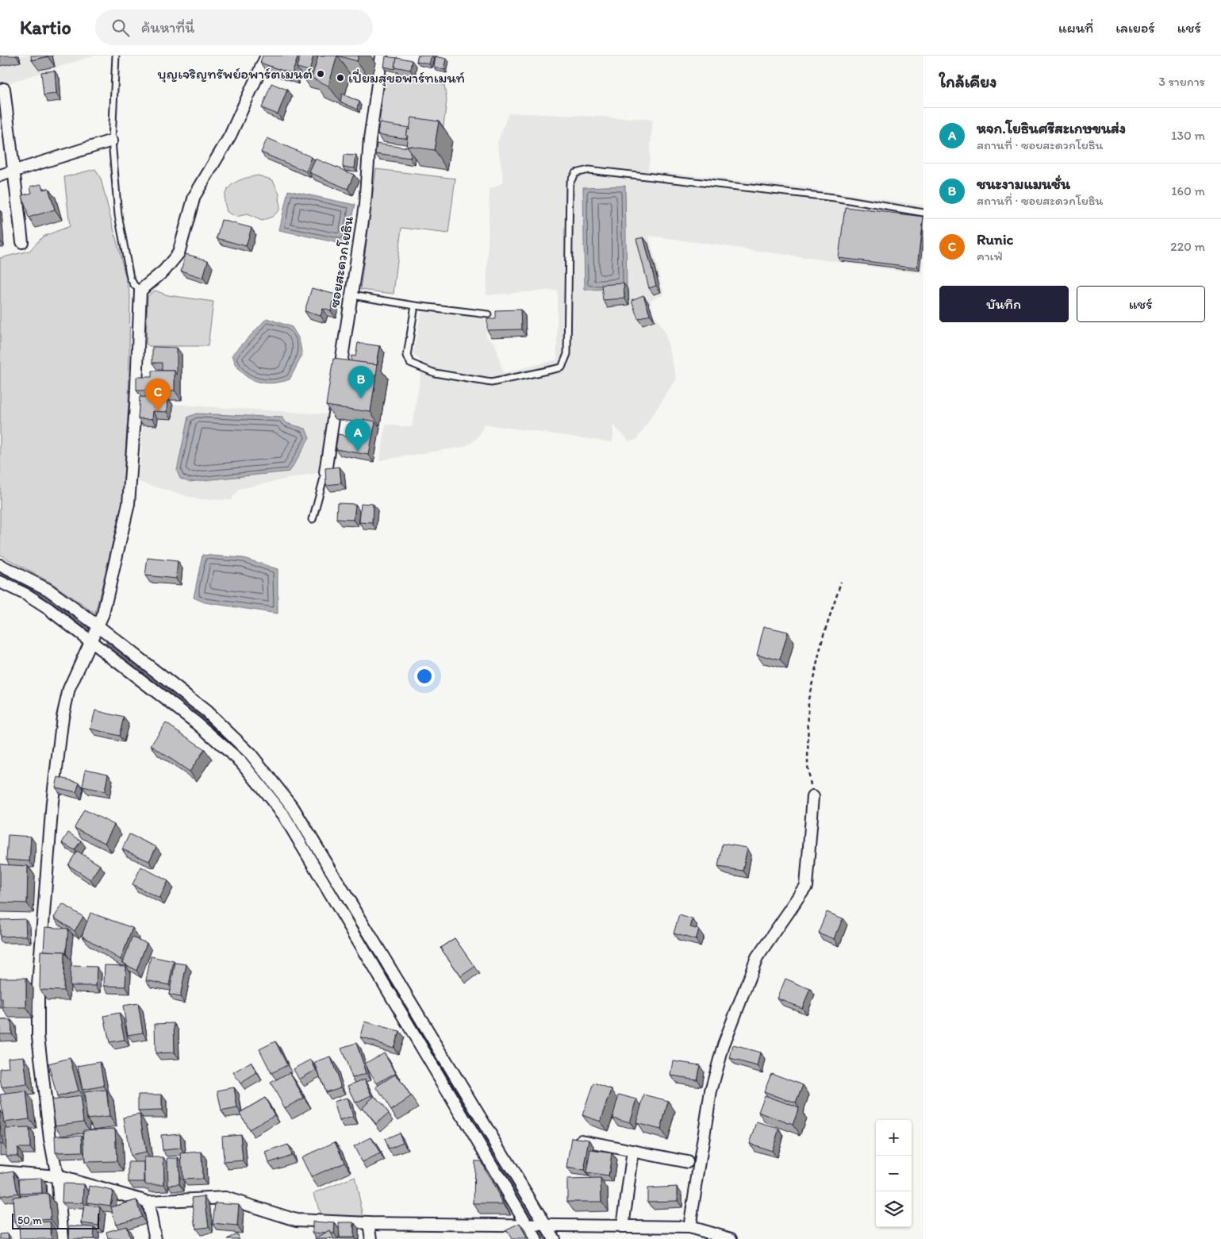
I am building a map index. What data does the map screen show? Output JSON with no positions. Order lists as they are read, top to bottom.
{
  "streets": {
    "street": ["ซอยสะดวกโยธิน"]
  },
  "places": ["บุญเจริญทรัพย์อพาร์ตเมนต์", "เปี่ยมสุขอพาร์ทเมนท์"],
  "scale_bar": "50 m",
  "page": {
    "header": "Kartio",
    "search": "ค้นหาที่นี่",
    "nav": ["แผนที่", "เลเยอร์", "แชร์"],
    "heading": ["ใกล้เคียง", "3 รายการ"],
    "list": [
      {
        "mark": "A",
        "name": "หจก.โยธินศรีสะเกษขนส่ง",
        "note": "สถานที่ · ซอยสะดวกโยธิน",
        "value": "130 m"
      },
      {
        "mark": "B",
        "name": "ชนะงามแมนชั่น",
        "note": "สถานที่ · ซอยสะดวกโยธิน",
        "value": "160 m"
      },
      {
        "mark": "C",
        "name": "Runic",
        "note": "คาเฟ่",
        "value": "220 m"
      }
    ],
    "buttons": ["บันทึก", "แชร์"],
    "pins": ["B", "C", "A"],
    "map_buttons": ["+", "−"],
    "scale": "50 m"
  }
}
